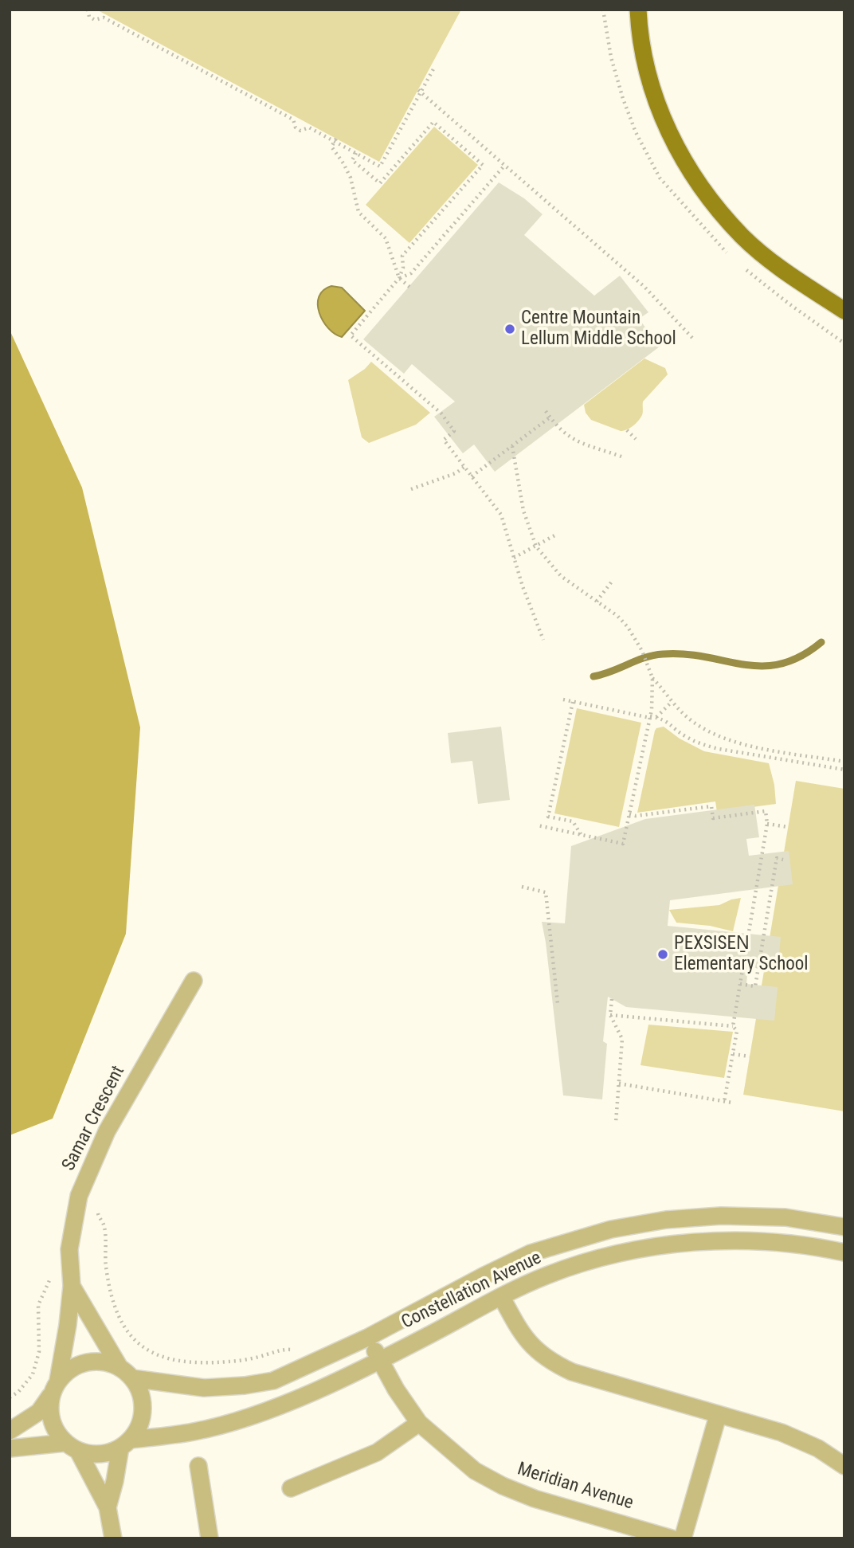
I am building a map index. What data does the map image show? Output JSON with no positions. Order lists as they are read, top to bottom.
{
  "streets": {
    "street": ["Samar Crescent", "Constellation Avenue", "Meridian Avenue"]
  },
  "crossings": [
    ["Samar Crescent", "Constellation Avenue"],
    ["Constellation Avenue", "Meridian Avenue"]
  ],
  "places": ["Centre Mountain Lellum Middle School", "PEXSISEṈ Elementary School"]
}
